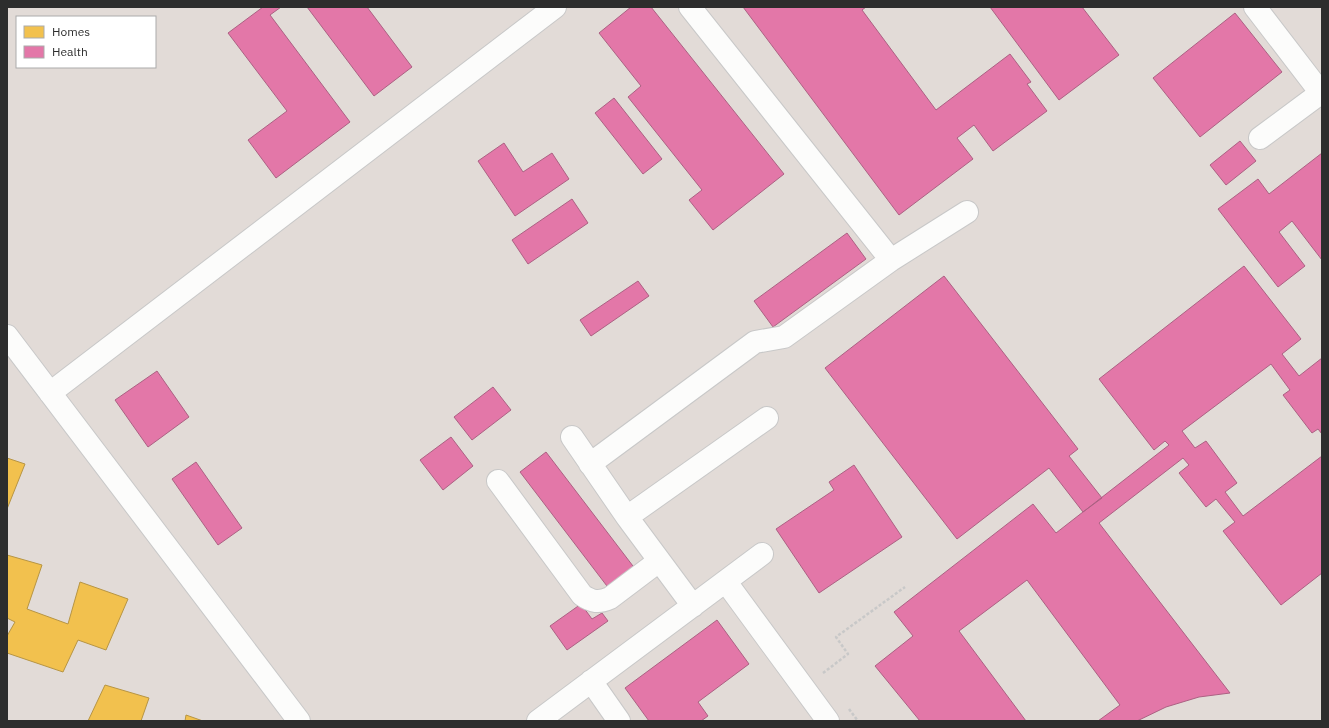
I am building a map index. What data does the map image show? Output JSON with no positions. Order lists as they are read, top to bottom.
{
  "legend": ["Homes", "Health"]
}
